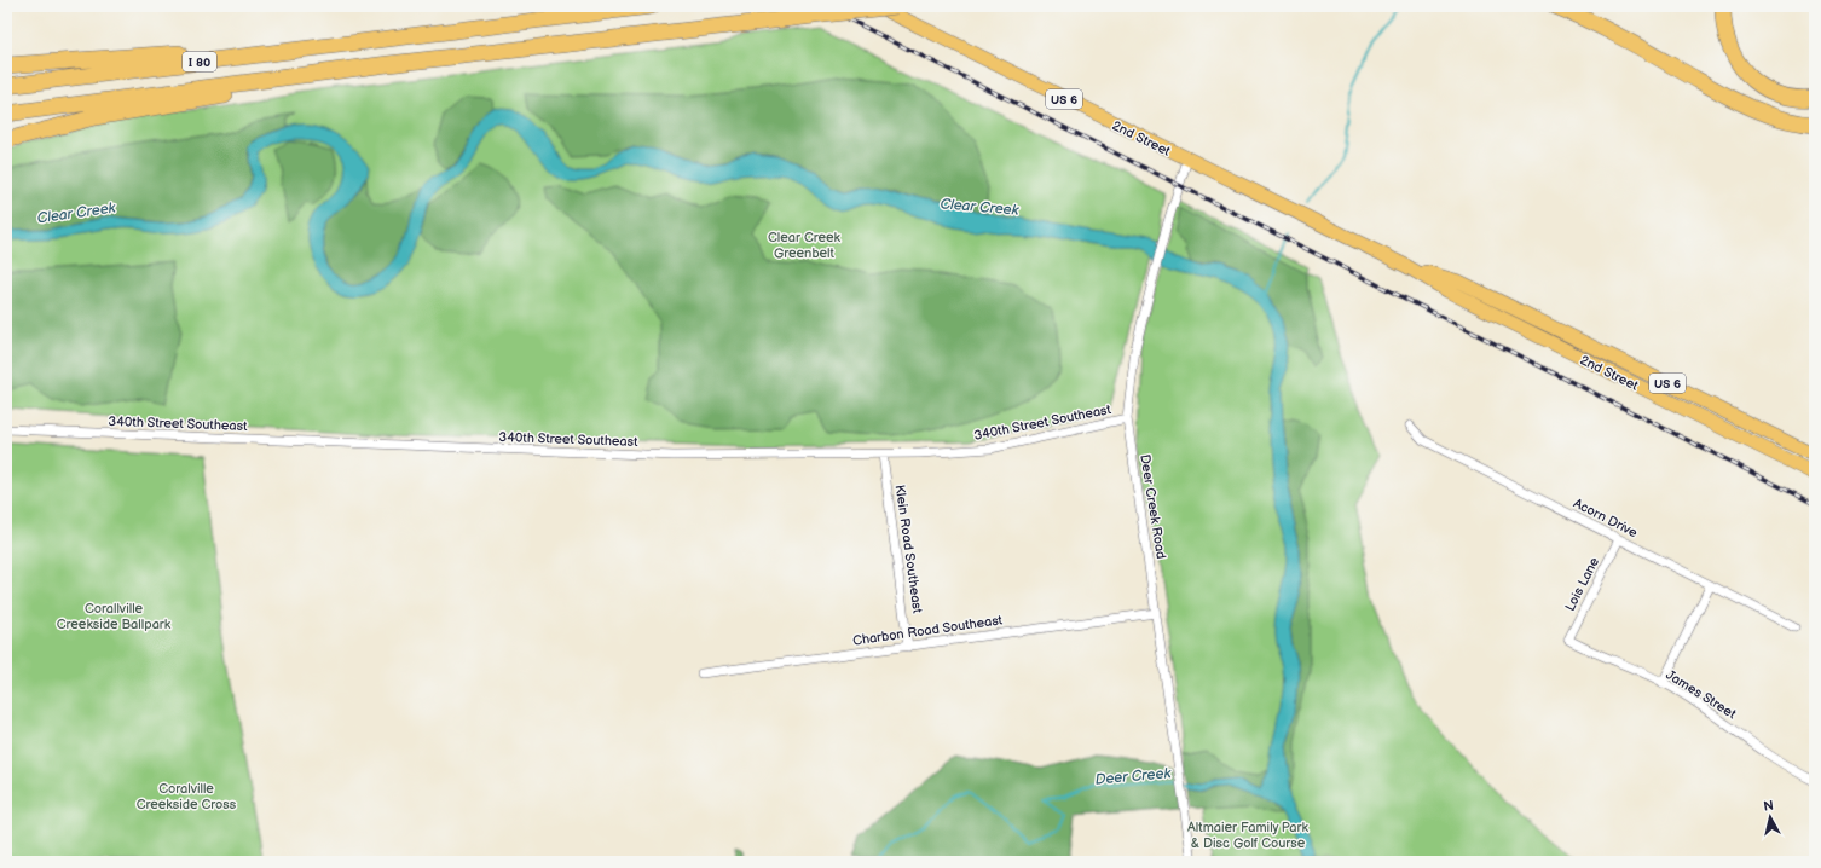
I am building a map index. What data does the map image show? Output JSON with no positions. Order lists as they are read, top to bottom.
{
  "streets": {
    "highway": ["I 80"],
    "main road": ["US 6", "2nd Street"],
    "street": [
      "340th Street Southeast",
      "Deer Creek Road",
      "Acorn Drive",
      "Klein Road Southeast",
      "Lois Lane",
      "Charbon Road Southeast",
      "James Street"
    ]
  },
  "crossings": [
    ["2nd Street", "Deer Creek Road"],
    ["340th Street Southeast", "Deer Creek Road"],
    ["340th Street Southeast", "Klein Road Southeast"],
    ["Deer Creek Road", "Charbon Road Southeast"],
    ["Acorn Drive", "Lois Lane"],
    ["Klein Road Southeast", "Charbon Road Southeast"],
    ["Lois Lane", "James Street"]
  ],
  "water": ["Clear Creek", "Deer Creek"],
  "parks": [
    "Clear Creek Greenbelt",
    "Corallville Creekside Ballpark",
    "Coralville Creekside Cross",
    "Altmaier Family Park & Disc Golf Course"
  ],
  "north": "top"
}
